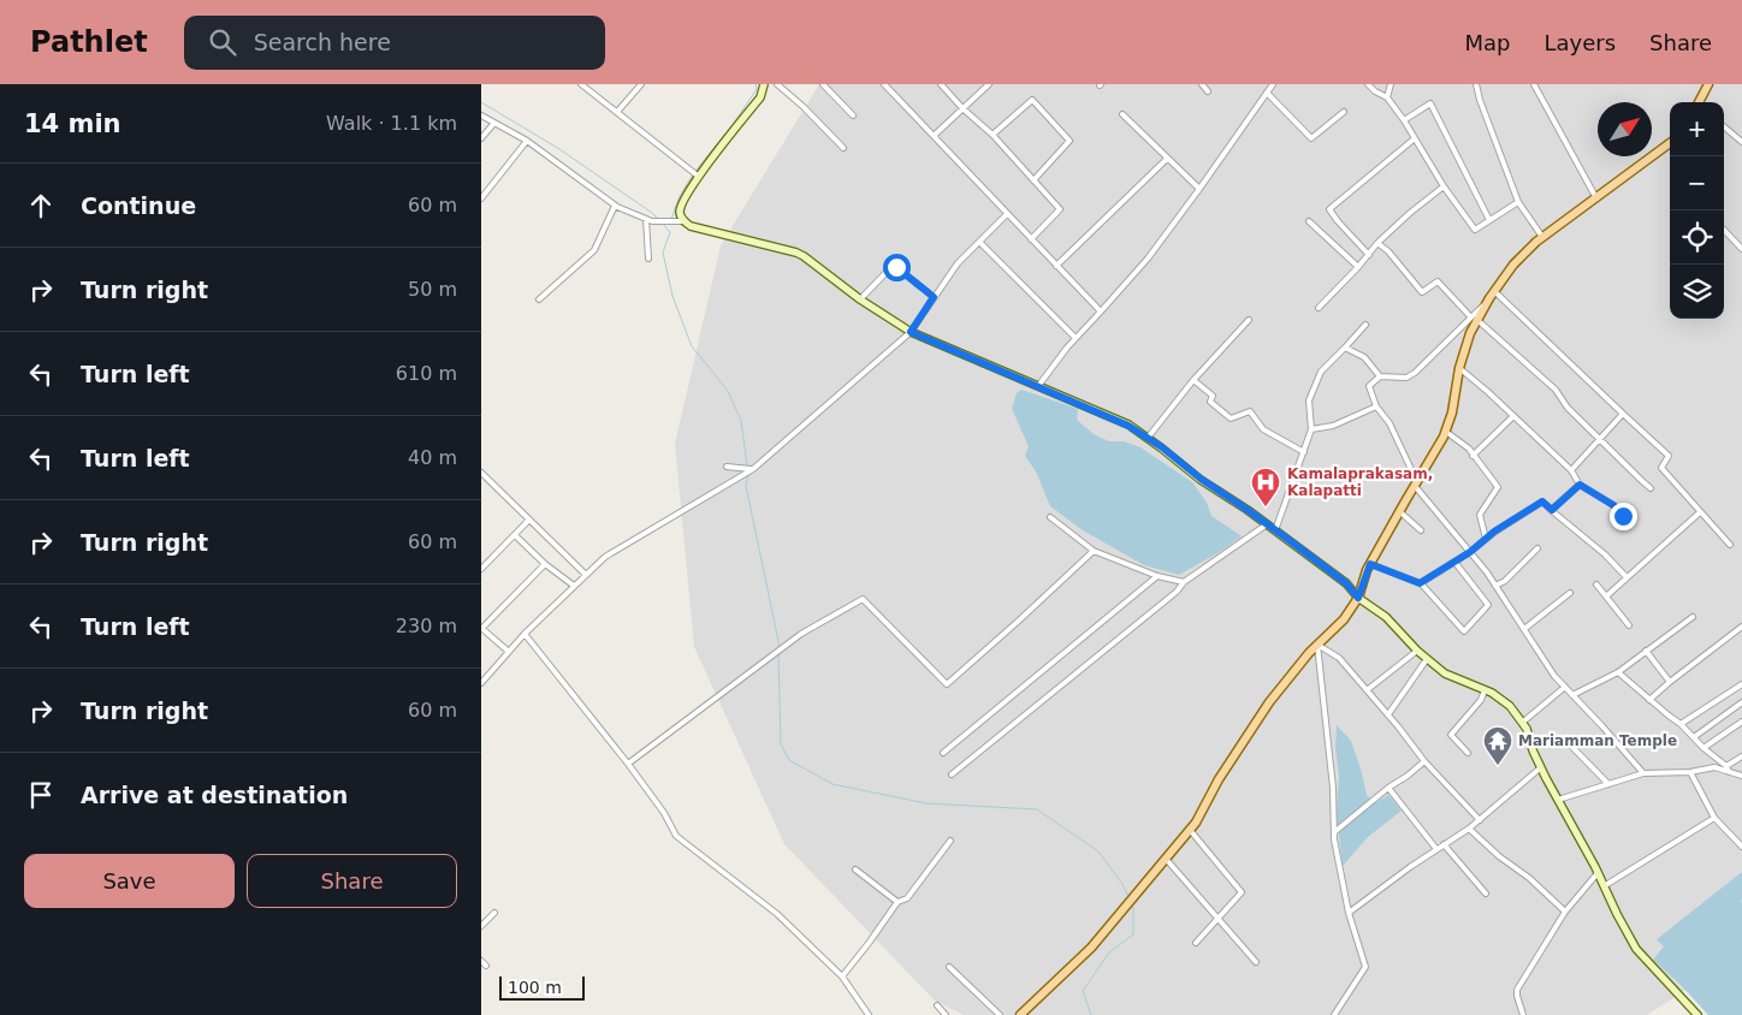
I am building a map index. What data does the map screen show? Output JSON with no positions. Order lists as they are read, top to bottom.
{
  "places": {
    "hospital": ["Kamalaprakasam, Kalapatti"],
    "temple": ["Mariamman Temple"]
  },
  "scale_bar": "100 m",
  "north": "top right",
  "page": {
    "header": "Pathlet",
    "search": "Search here",
    "nav": ["Map", "Layers", "Share"],
    "heading": ["14 min", "Walk · 1.1 km"],
    "map_buttons": ["+", "−"],
    "list": [
      ["Continue", "60 m"],
      ["Turn right", "50 m"],
      ["Turn left", "610 m"],
      ["Turn left", "40 m"],
      ["Turn right", "60 m"],
      ["Turn left", "230 m"],
      ["Turn right", "60 m"],
      "Arrive at destination"
    ],
    "buttons": ["Save", "Share"],
    "scale": "100 m"
  }
}
